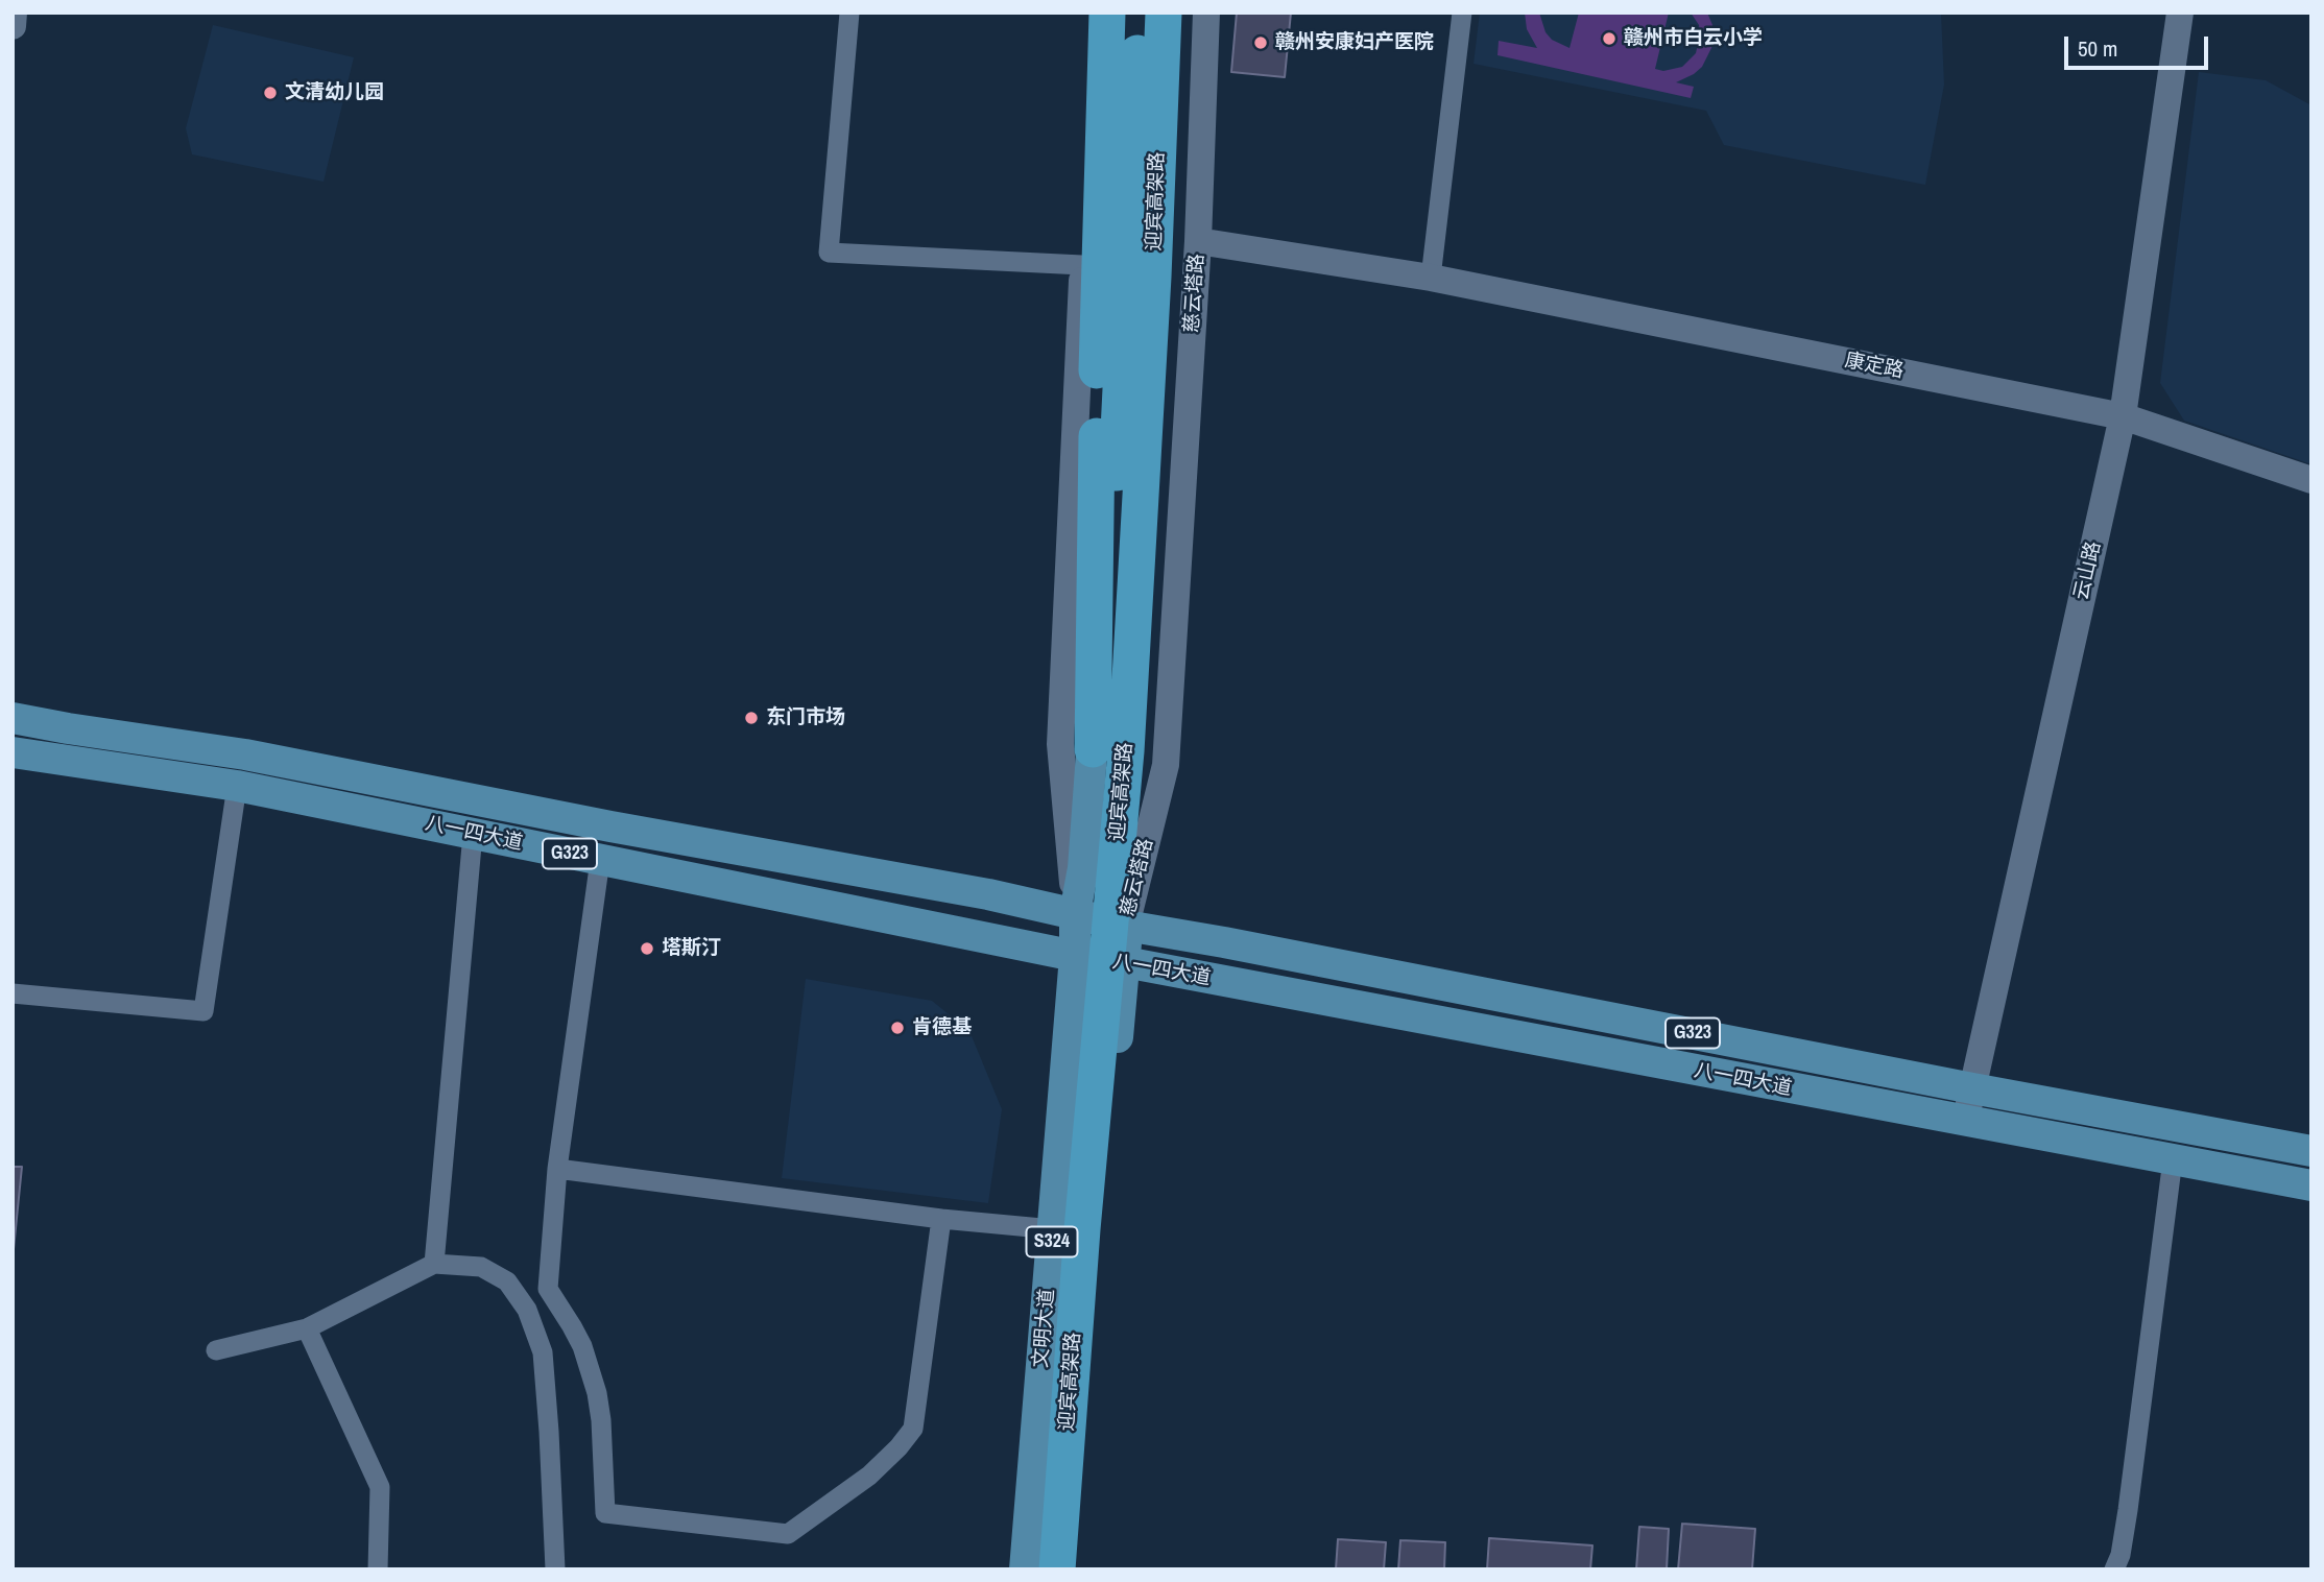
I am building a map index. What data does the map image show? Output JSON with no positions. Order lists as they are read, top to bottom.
{
  "streets": {
    "highway": ["迎宾高架路"],
    "main road": [
      "慈云塔路",
      "八一四大道",
      "G323",
      "S324",
      "文明大道"
    ],
    "street": ["康定路", "云山路"]
  },
  "crossings": [
    ["慈云塔路", "康定路"],
    ["慈云塔路", "八一四大道"],
    ["慈云塔路", "S324"],
    ["康定路", "云山路"],
    ["云山路", "八一四大道"],
    ["八一四大道", "S324"],
    ["八一四大道", "文明大道"]
  ],
  "places": [
    "赣州市白云小学",
    "赣州安康妇产医院",
    "文清幼儿园",
    "东门市场",
    "塔斯汀",
    "肯德基"
  ],
  "scale_bar": "50 m"
}
